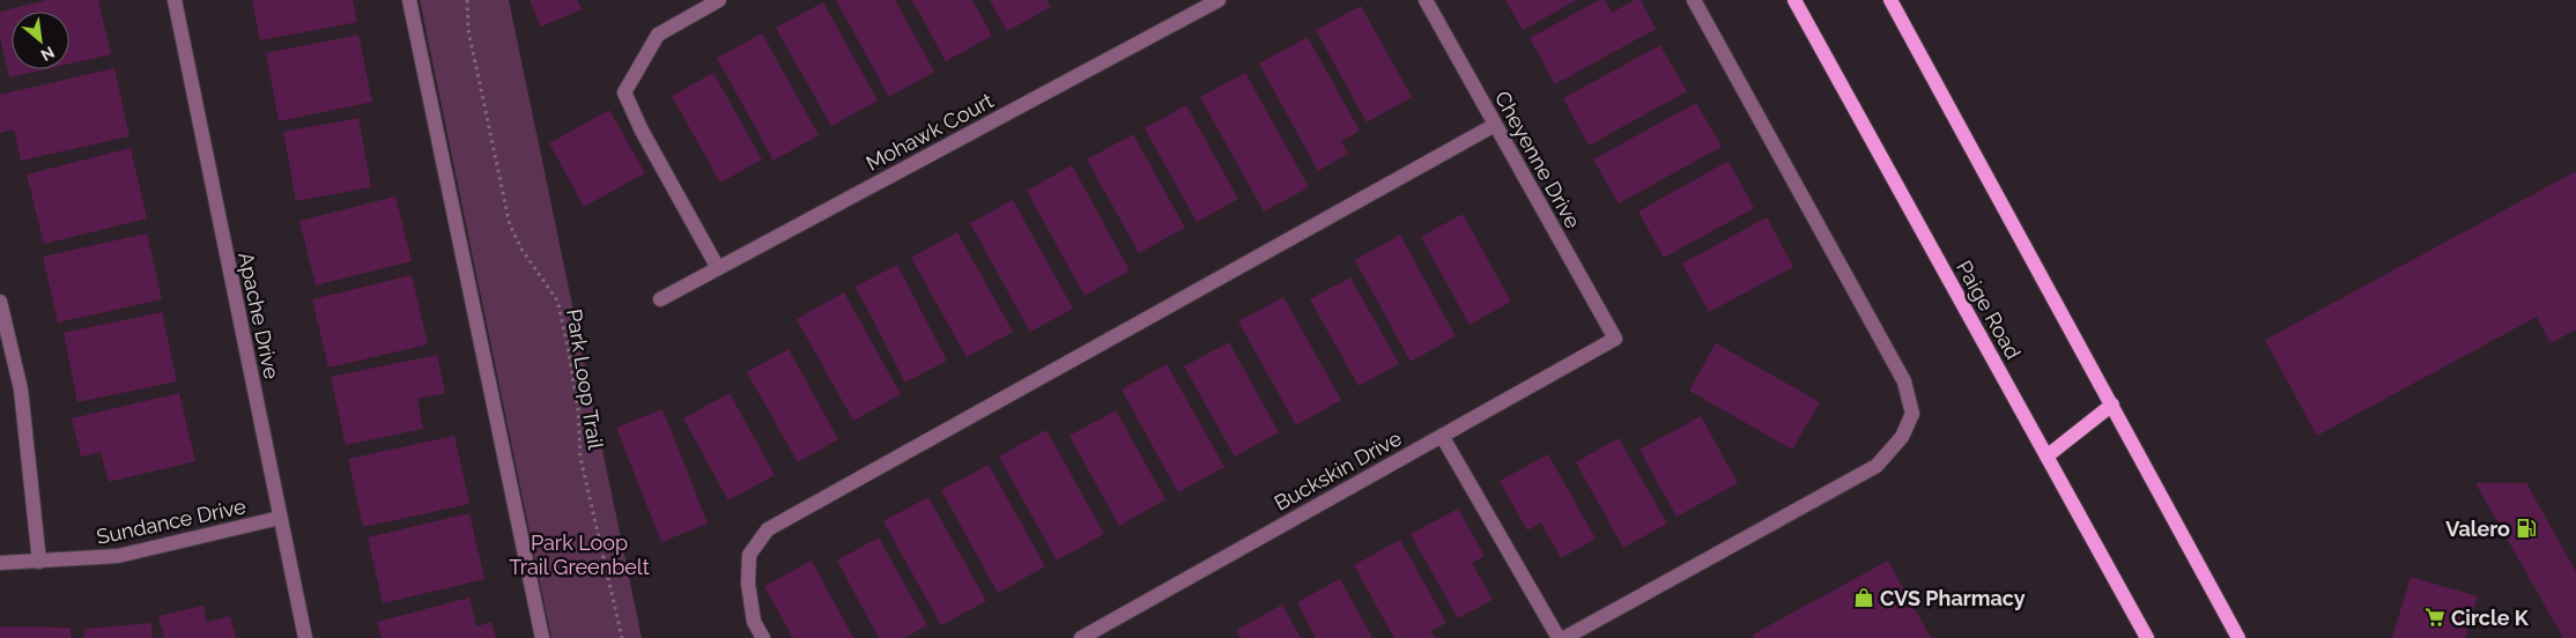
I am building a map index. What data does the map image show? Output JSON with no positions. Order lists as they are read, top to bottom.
{
  "streets": {
    "main road": ["Paige Road"],
    "street": [
      "Mohawk Court",
      "Cheyenne Drive",
      "Apache Drive",
      "Buckskin Drive",
      "Sundance Drive"
    ],
    "path": ["Park Loop Trail"]
  },
  "crossings": [
    ["Cheyenne Drive", "Buckskin Drive"],
    ["Apache Drive", "Sundance Drive"]
  ],
  "parks": ["Park Loop Trail Greenbelt"],
  "places": {
    "fuel station": ["Valero"],
    "shop": ["CVS Pharmacy"],
    "supermarket": ["Circle K"]
  },
  "north": "bottom right"
}
